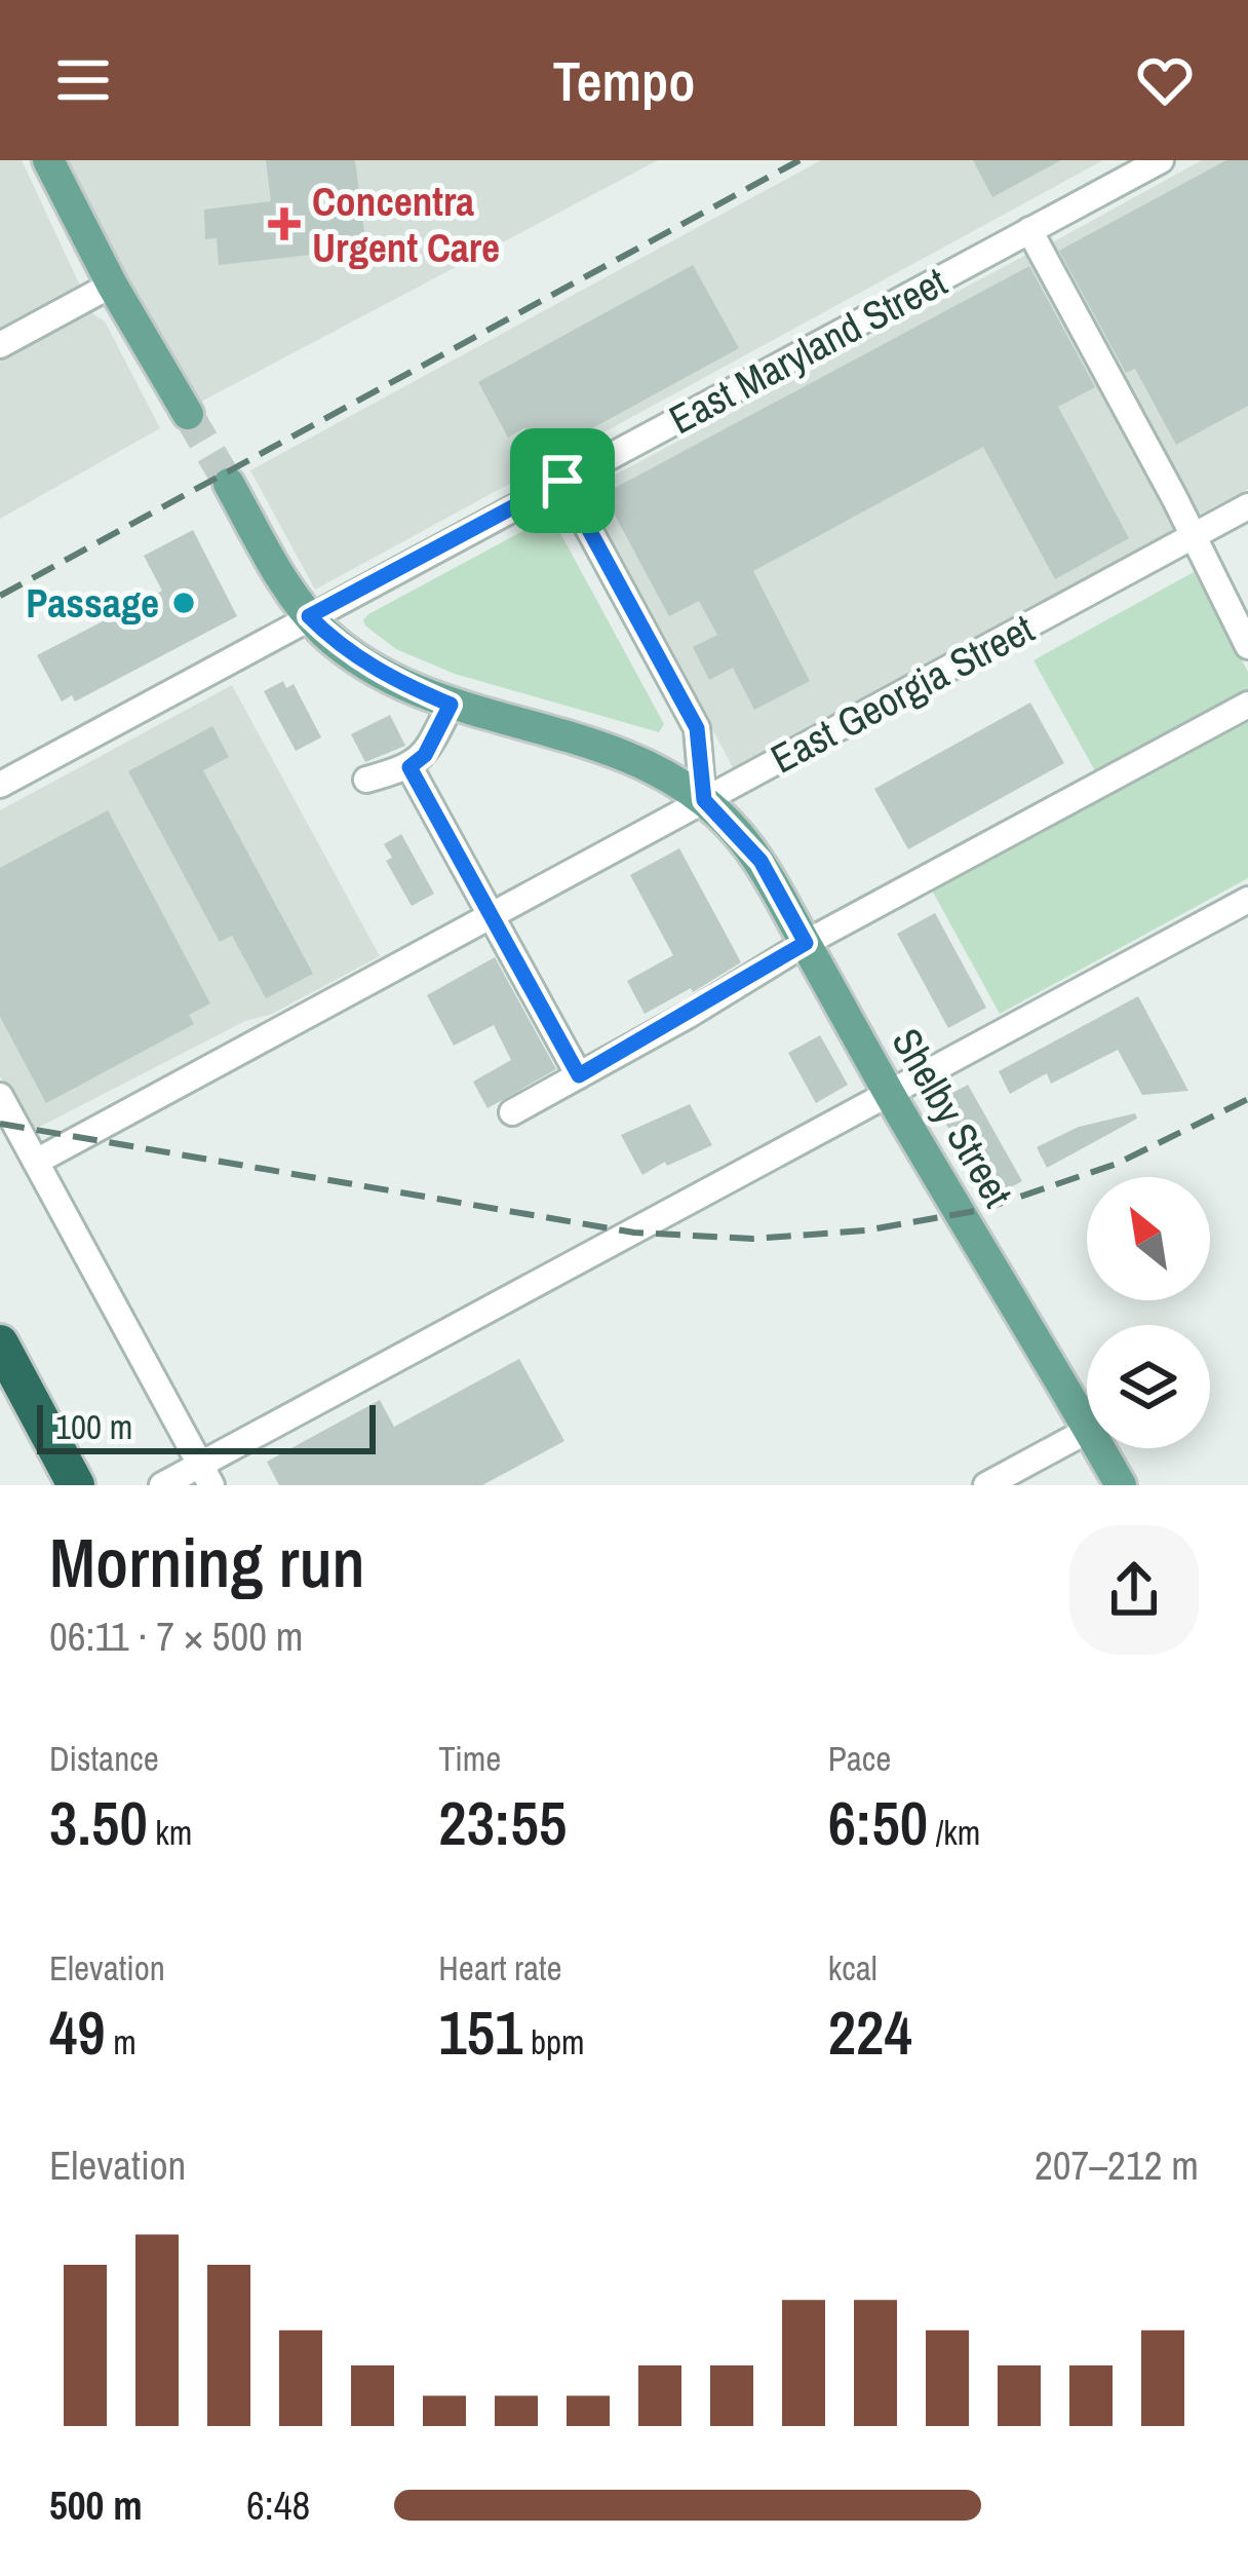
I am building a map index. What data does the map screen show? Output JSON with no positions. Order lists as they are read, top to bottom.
{
  "streets": {
    "main road": ["Shelby Street"],
    "street": ["East Maryland Street", "East Georgia Street"]
  },
  "crossings": [
    ["East Maryland Street", "Shelby Street"],
    ["East Georgia Street", "Shelby Street"]
  ],
  "places": {
    "health": ["Concentra Urgent Care"],
    "other": ["Passage"]
  },
  "scale_bar": "100 m",
  "north": "top left",
  "page": {
    "header": "Tempo",
    "scale": "100 m",
    "heading": ["Morning run", "06:11 · 7 × 500 m"],
    "stats": [
      ["Distance", "3.50 km"],
      ["Time", "23:55"],
      ["Pace", "6:50 /km"],
      ["Elevation", "49 m"],
      ["Heart rate", "151 bpm"],
      ["kcal", "224"]
    ],
    "chart": ["Elevation", "207–212 m"],
    "list": [
      {
        "name": "500 m",
        "note": "6:48"
      }
    ]
  }
}
